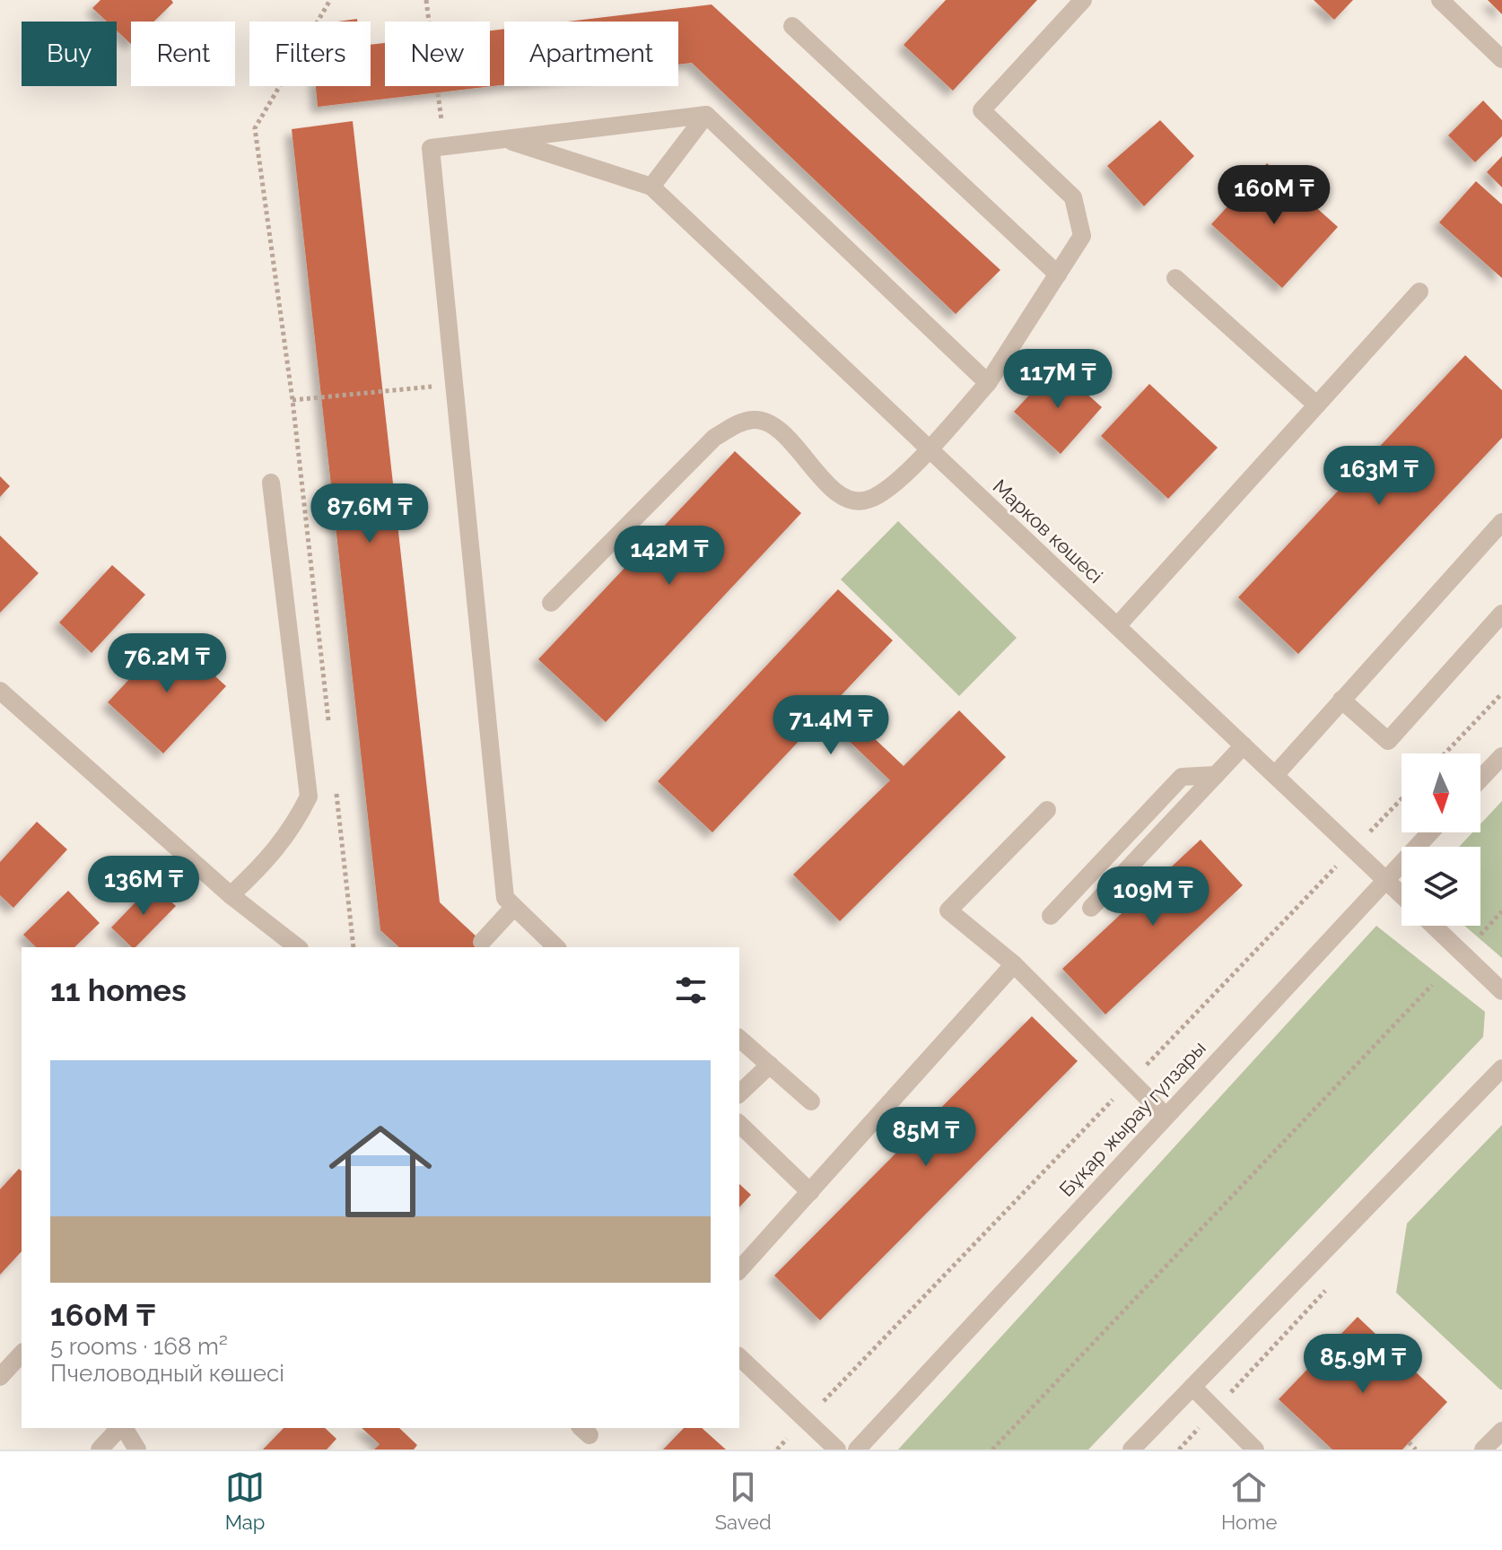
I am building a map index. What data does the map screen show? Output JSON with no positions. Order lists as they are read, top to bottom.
{
  "streets": {
    "street": ["Марков көшесі", "Бұқар жырау гүлзары"]
  },
  "crossings": [
    ["Марков көшесі", "Бұқар жырау гүлзары"]
  ],
  "north": "bottom",
  "page": {
    "chip": [
      "Buy",
      "Rent",
      "Filters",
      "New",
      "Apartment"
    ],
    "price": [
      "160M ₸",
      "117M ₸",
      "163M ₸",
      "87.6M ₸",
      "142M ₸",
      "76.2M ₸",
      "71.4M ₸",
      "136M ₸",
      "109M ₸",
      "85M ₸",
      "85.9M ₸"
    ],
    "heading": "11 homes",
    "list": [
      {
        "name": "160M ₸",
        "note": "5 rooms · 168 m² · Пчеловодный көшесі"
      }
    ],
    "tabs": ["Map", "Saved", "Home"]
  }
}
